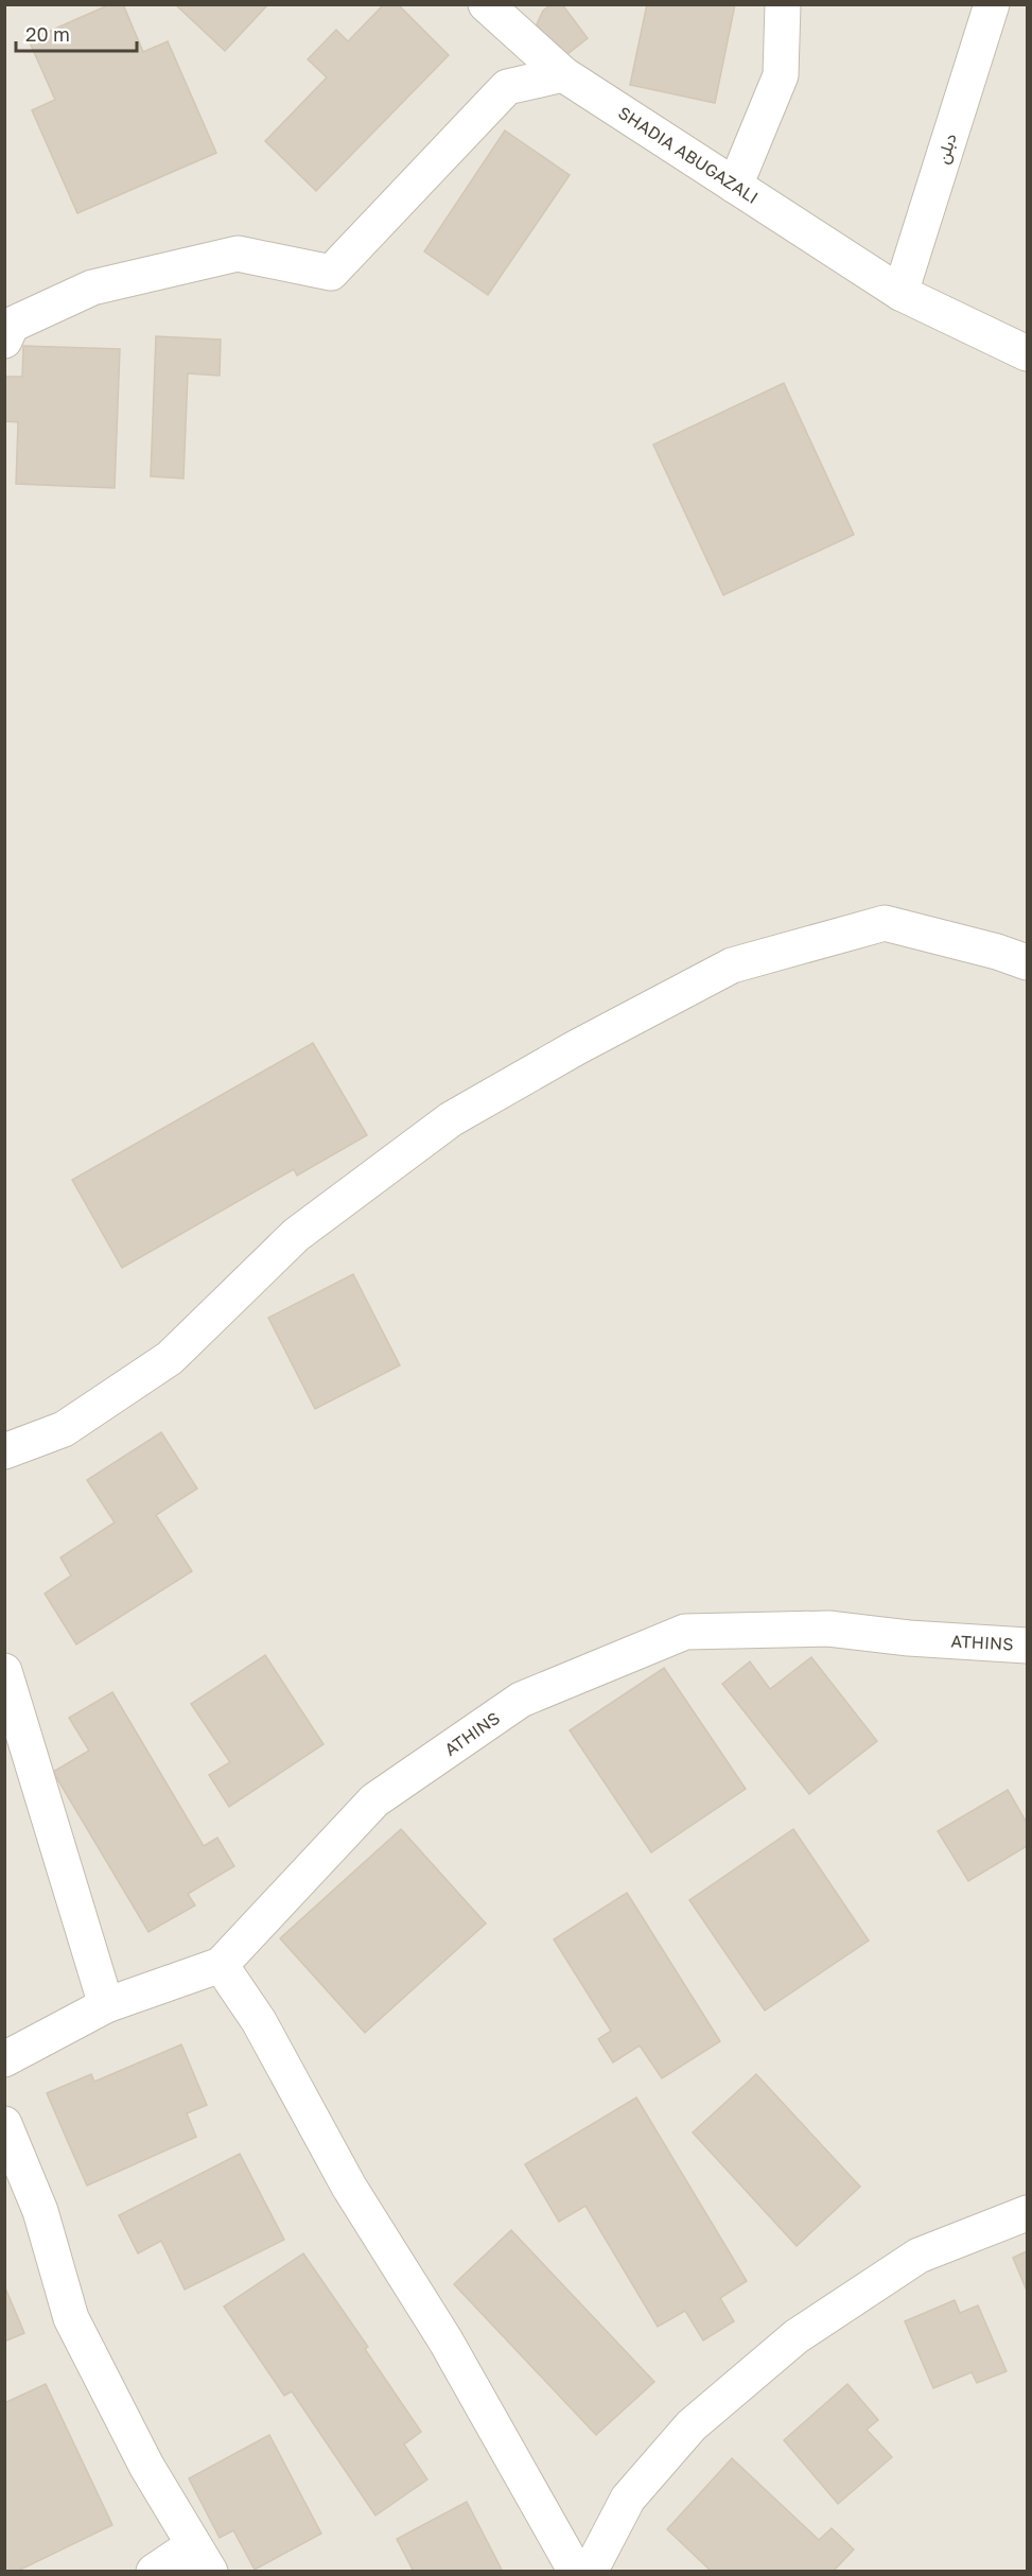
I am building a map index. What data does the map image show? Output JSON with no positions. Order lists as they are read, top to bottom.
{
  "streets": {
    "street": ["دبلن", "SHADIA ABUGAZALI", "ATHINS"]
  },
  "crossings": [
    ["دبلن", "SHADIA ABUGAZALI"]
  ],
  "scale_bar": "20 m"
}
